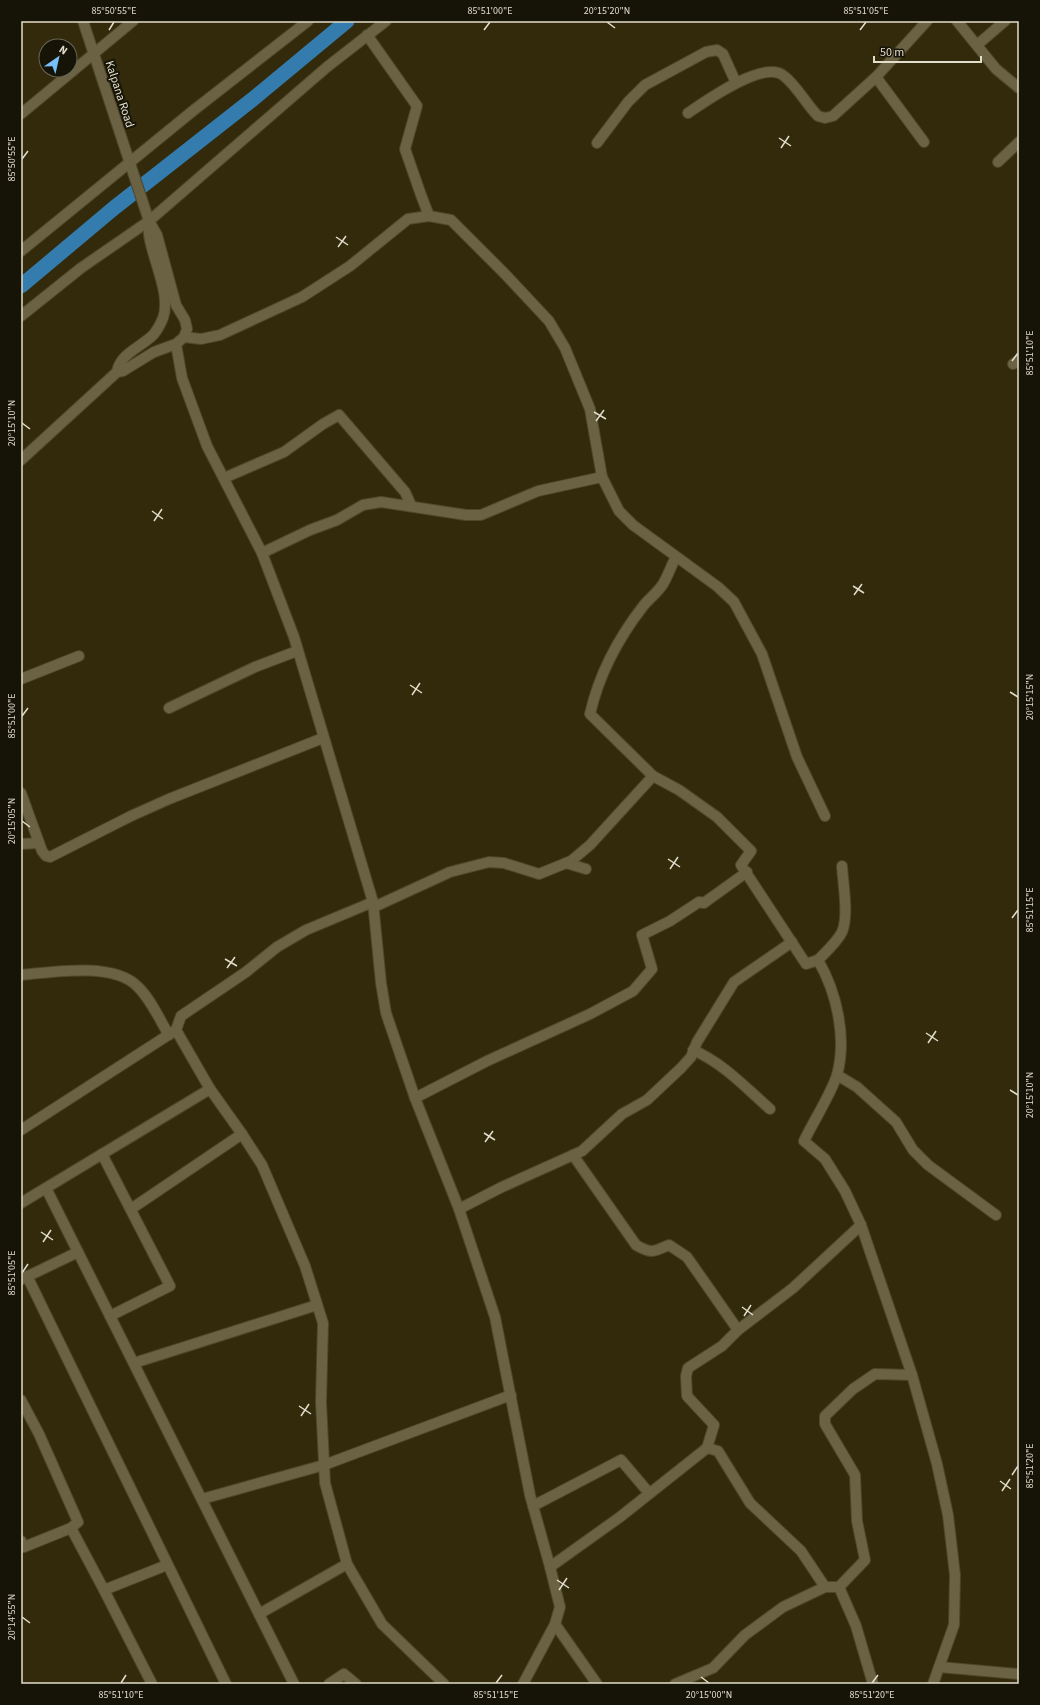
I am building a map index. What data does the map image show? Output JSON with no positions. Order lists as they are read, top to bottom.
{
  "streets": {
    "street": ["Kalpana Road"]
  },
  "scale_bar": "50 m",
  "north": "top right",
  "coordinates": [
    "85°50'55\"E",
    "85°51'00\"E",
    "20°15'20\"N",
    "85°51'05\"E",
    "85°51'10\"E",
    "20°15'10\"N",
    "20°15'15\"N",
    "20°15'05\"N",
    "85°51'15\"E",
    "85°51'20\"E",
    "20°14'55\"N",
    "20°15'00\"N"
  ]
}
